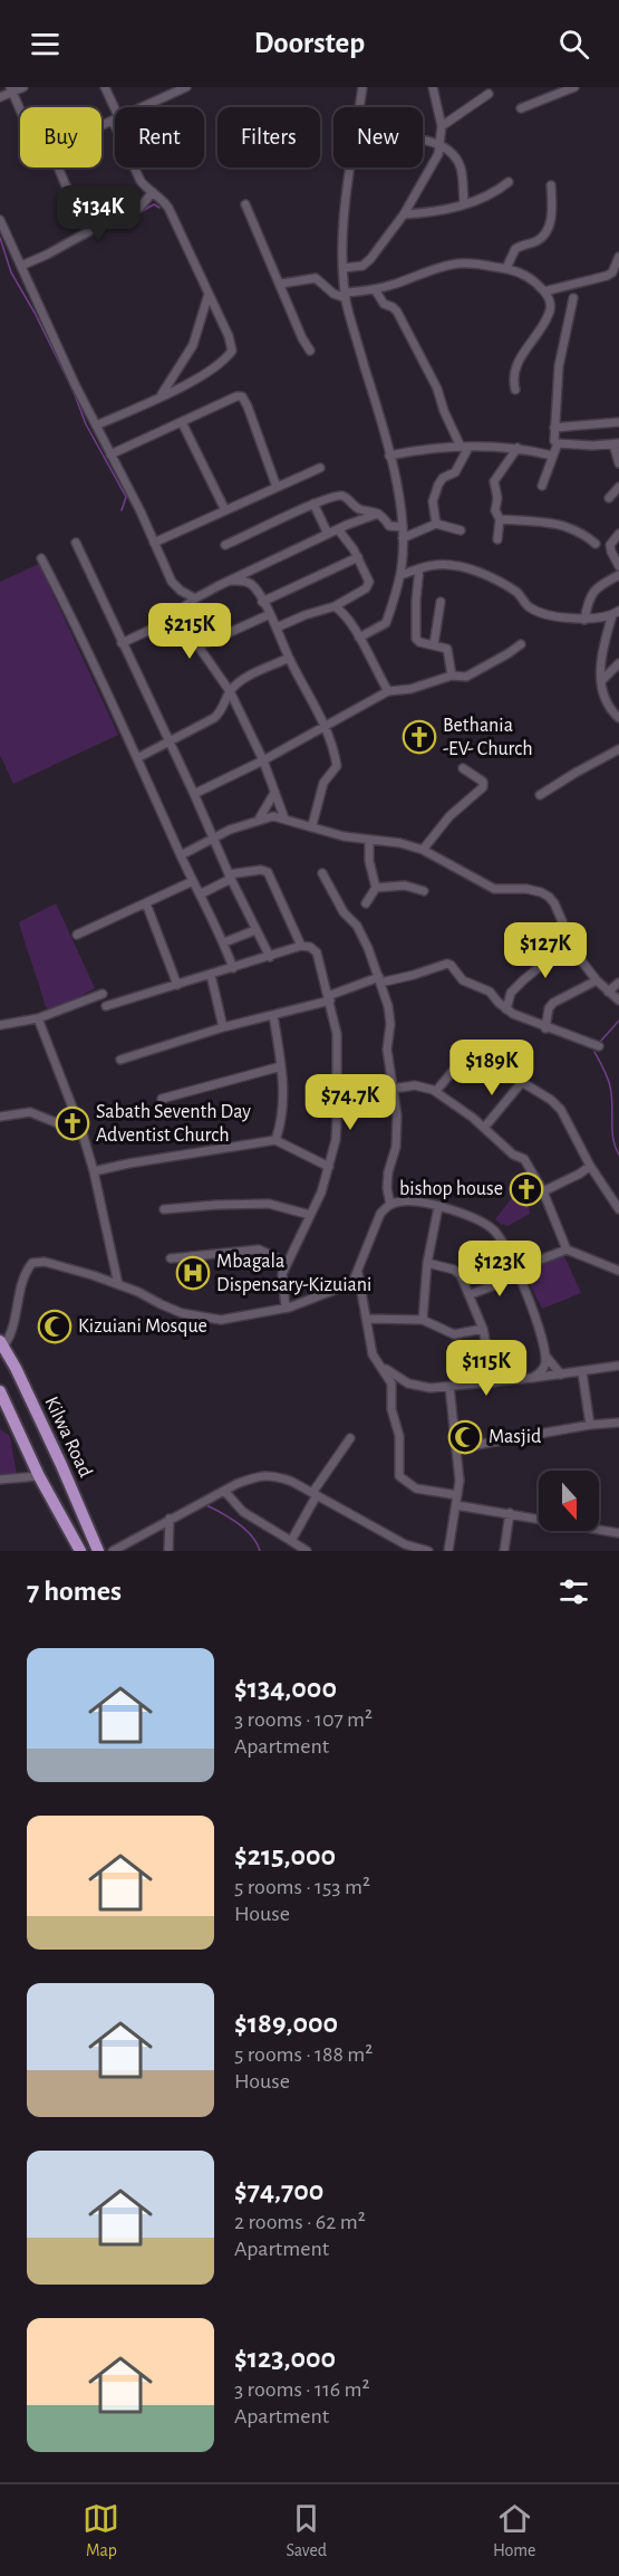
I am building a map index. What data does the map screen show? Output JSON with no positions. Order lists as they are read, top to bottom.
{
  "streets": {
    "highway": ["Kilwa Road"]
  },
  "places": {
    "church": ["Bethania -EV- Church", "Sabath Seventh Day Adventist Church", "bishop house"],
    "hospital": ["Mbagala Dispensary-Kizuiani"],
    "mosque": ["Kizuiani Mosque", "Masjid"]
  },
  "north": "bottom",
  "page": {
    "header": "Doorstep",
    "chip": [
      "Buy",
      "Rent",
      "Filters",
      "New"
    ],
    "price": [
      "$134K",
      "$215K",
      "$127K",
      "$189K",
      "$74.7K",
      "$123K",
      "$115K"
    ],
    "heading": "7 homes",
    "list": [
      {
        "name": "$134,000",
        "note": "3 rooms · 107 m² · Apartment"
      },
      {
        "name": "$215,000",
        "note": "5 rooms · 153 m² · House"
      },
      {
        "name": "$189,000",
        "note": "5 rooms · 188 m² · House"
      },
      {
        "name": "$74,700",
        "note": "2 rooms · 62 m² · Apartment"
      },
      {
        "name": "$123,000",
        "note": "3 rooms · 116 m² · Apartment"
      }
    ],
    "tabs": ["Map", "Saved", "Home"]
  }
}
